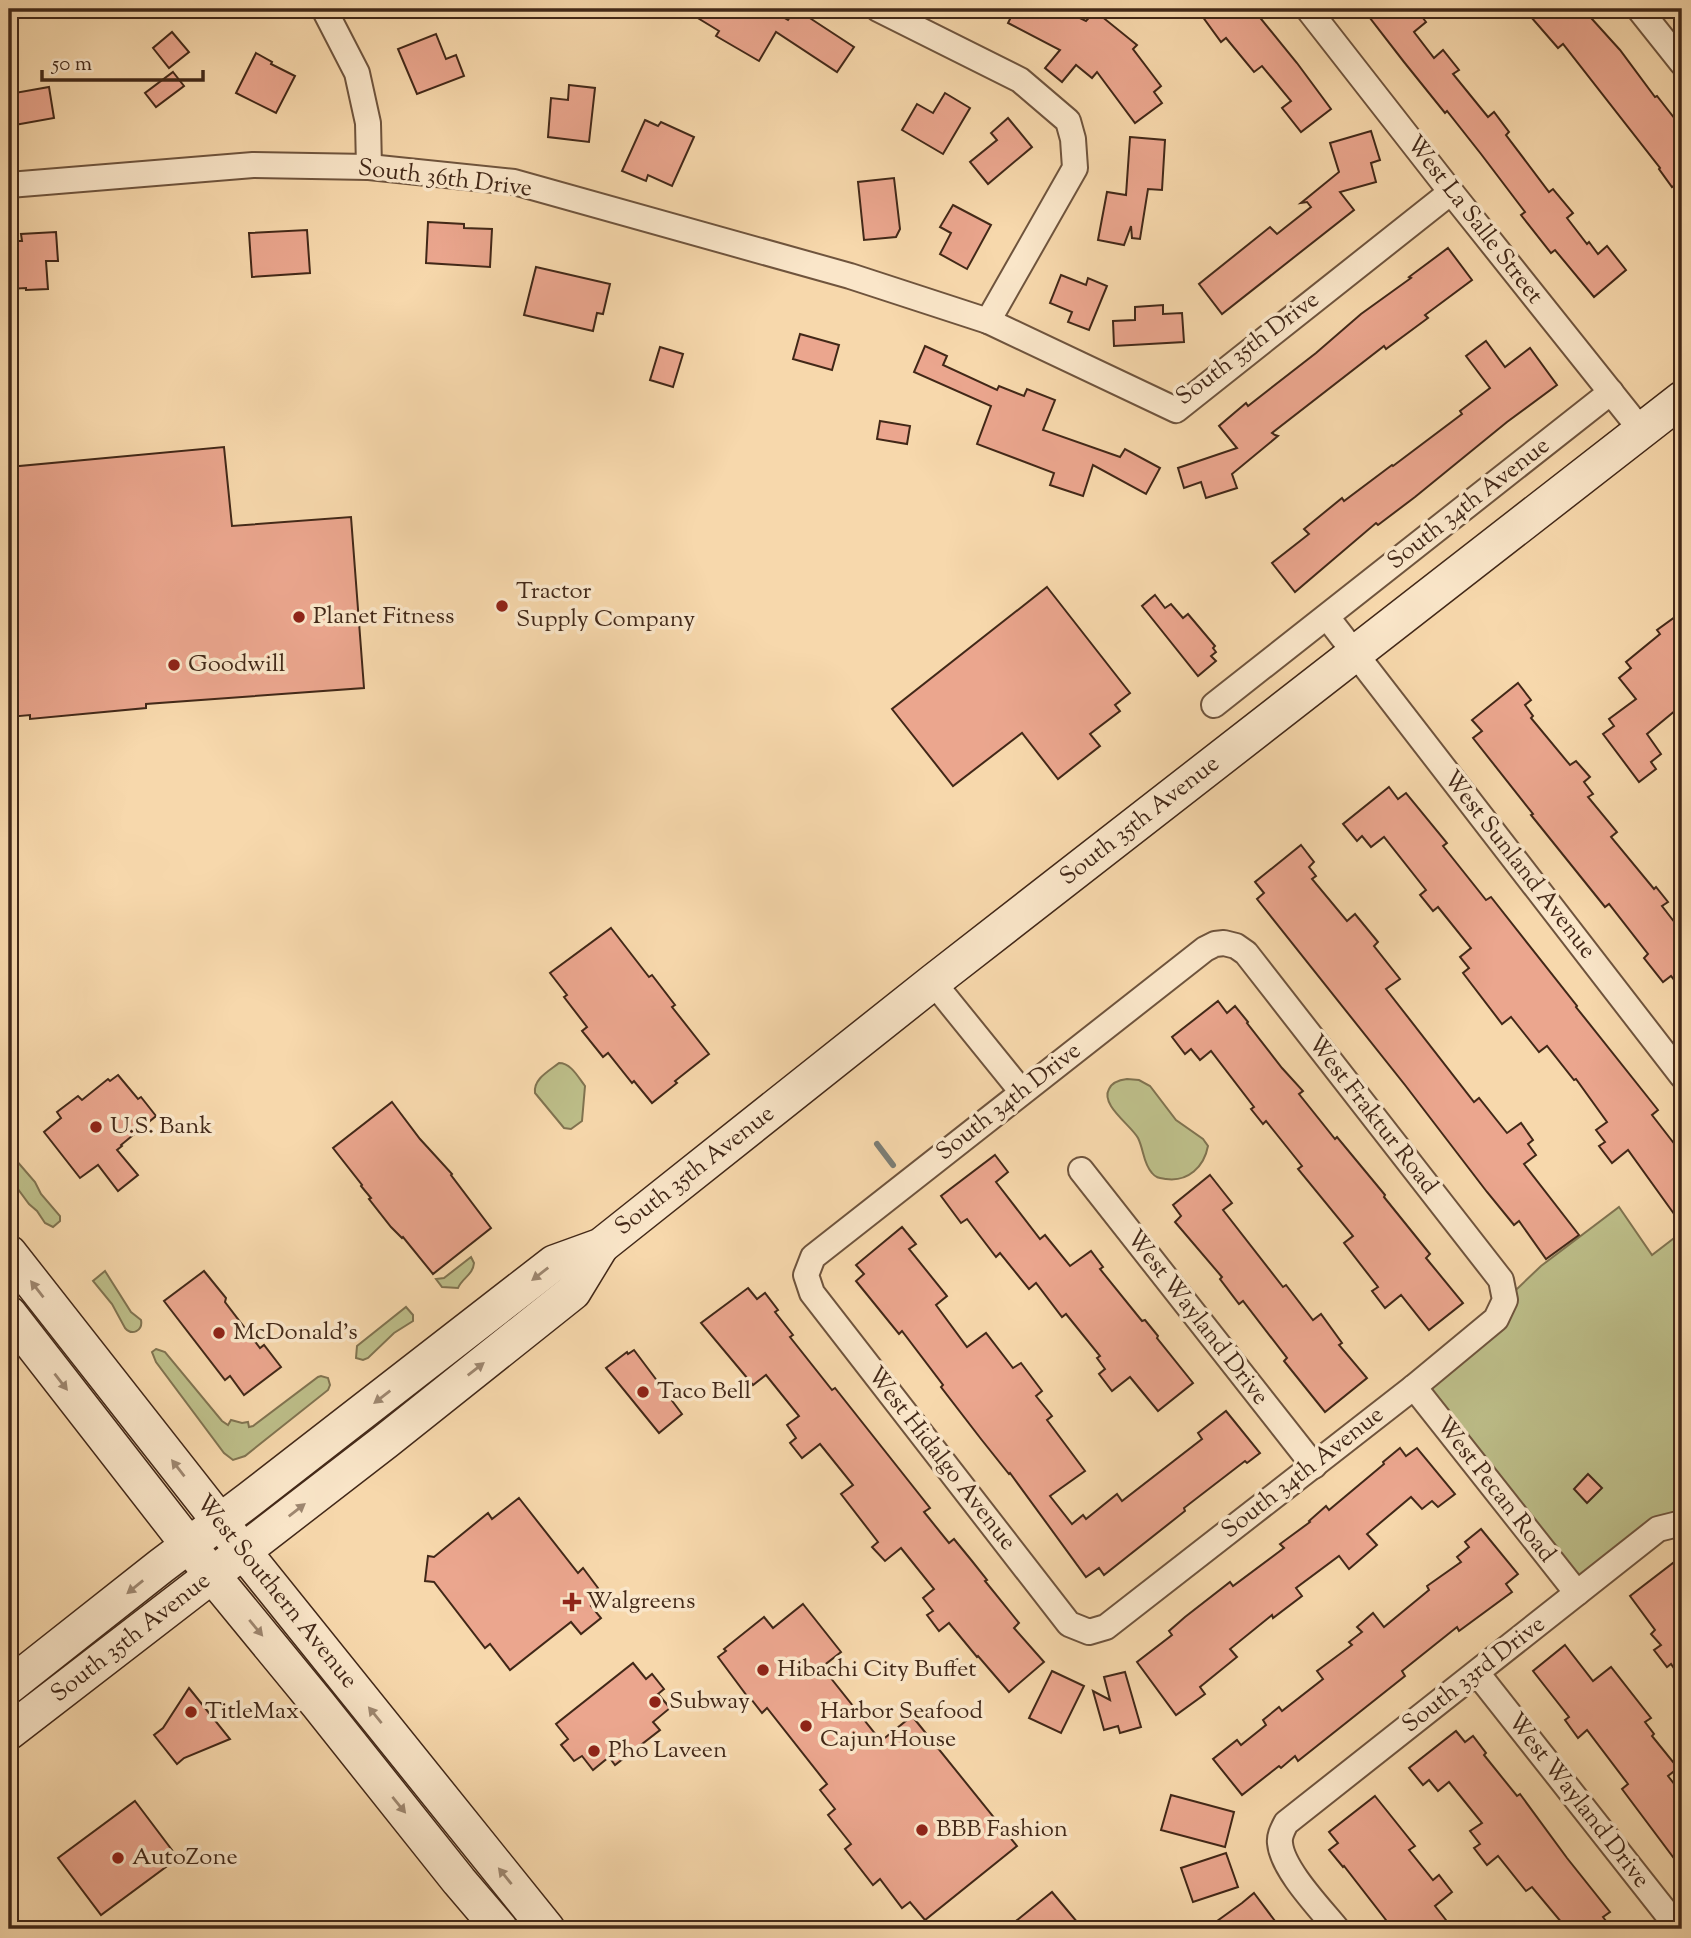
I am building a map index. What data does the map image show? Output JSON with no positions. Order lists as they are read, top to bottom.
{
  "streets": {
    "main road": ["South 35th Avenue", "West Southern Avenue"],
    "street": [
      "South 36th Drive",
      "West La Salle Street",
      "South 35th Drive",
      "South 34th Avenue",
      "West Sunland Avenue",
      "South 34th Drive",
      "West Fraktur Road",
      "West Wayland Drive",
      "West Hidalgo Avenue",
      "West Pecan Road",
      "South 33rd Drive"
    ]
  },
  "crossings": [
    ["South 36th Drive", "South 35th Drive"],
    ["West La Salle Street", "South 35th Drive"],
    ["West La Salle Street", "South 34th Avenue"],
    ["West La Salle Street", "South 35th Avenue"],
    ["South 34th Avenue", "West Fraktur Road"],
    ["South 34th Avenue", "West Wayland Drive"],
    ["South 34th Avenue", "West Hidalgo Avenue"],
    ["South 34th Avenue", "West Pecan Road"],
    ["South 35th Avenue", "West Sunland Avenue"],
    ["South 35th Avenue", "West Southern Avenue"],
    ["South 34th Drive", "West Fraktur Road"],
    ["South 34th Drive", "West Hidalgo Avenue"],
    ["West Wayland Drive", "South 33rd Drive"],
    ["West Pecan Road", "South 33rd Drive"]
  ],
  "places": {
    "other": [
      "Tractor Supply Company",
      "Planet Fitness",
      "Goodwill",
      "U.S. Bank",
      "McDonald's",
      "Taco Bell",
      "Hibachi City Buffet",
      "Subway",
      "TitleMax",
      "Harbor Seafood Cajun House",
      "Pho Laveen",
      "BBB Fashion",
      "AutoZone"
    ],
    "health": ["Walgreens"]
  },
  "scale_bar": "50 m"
}
